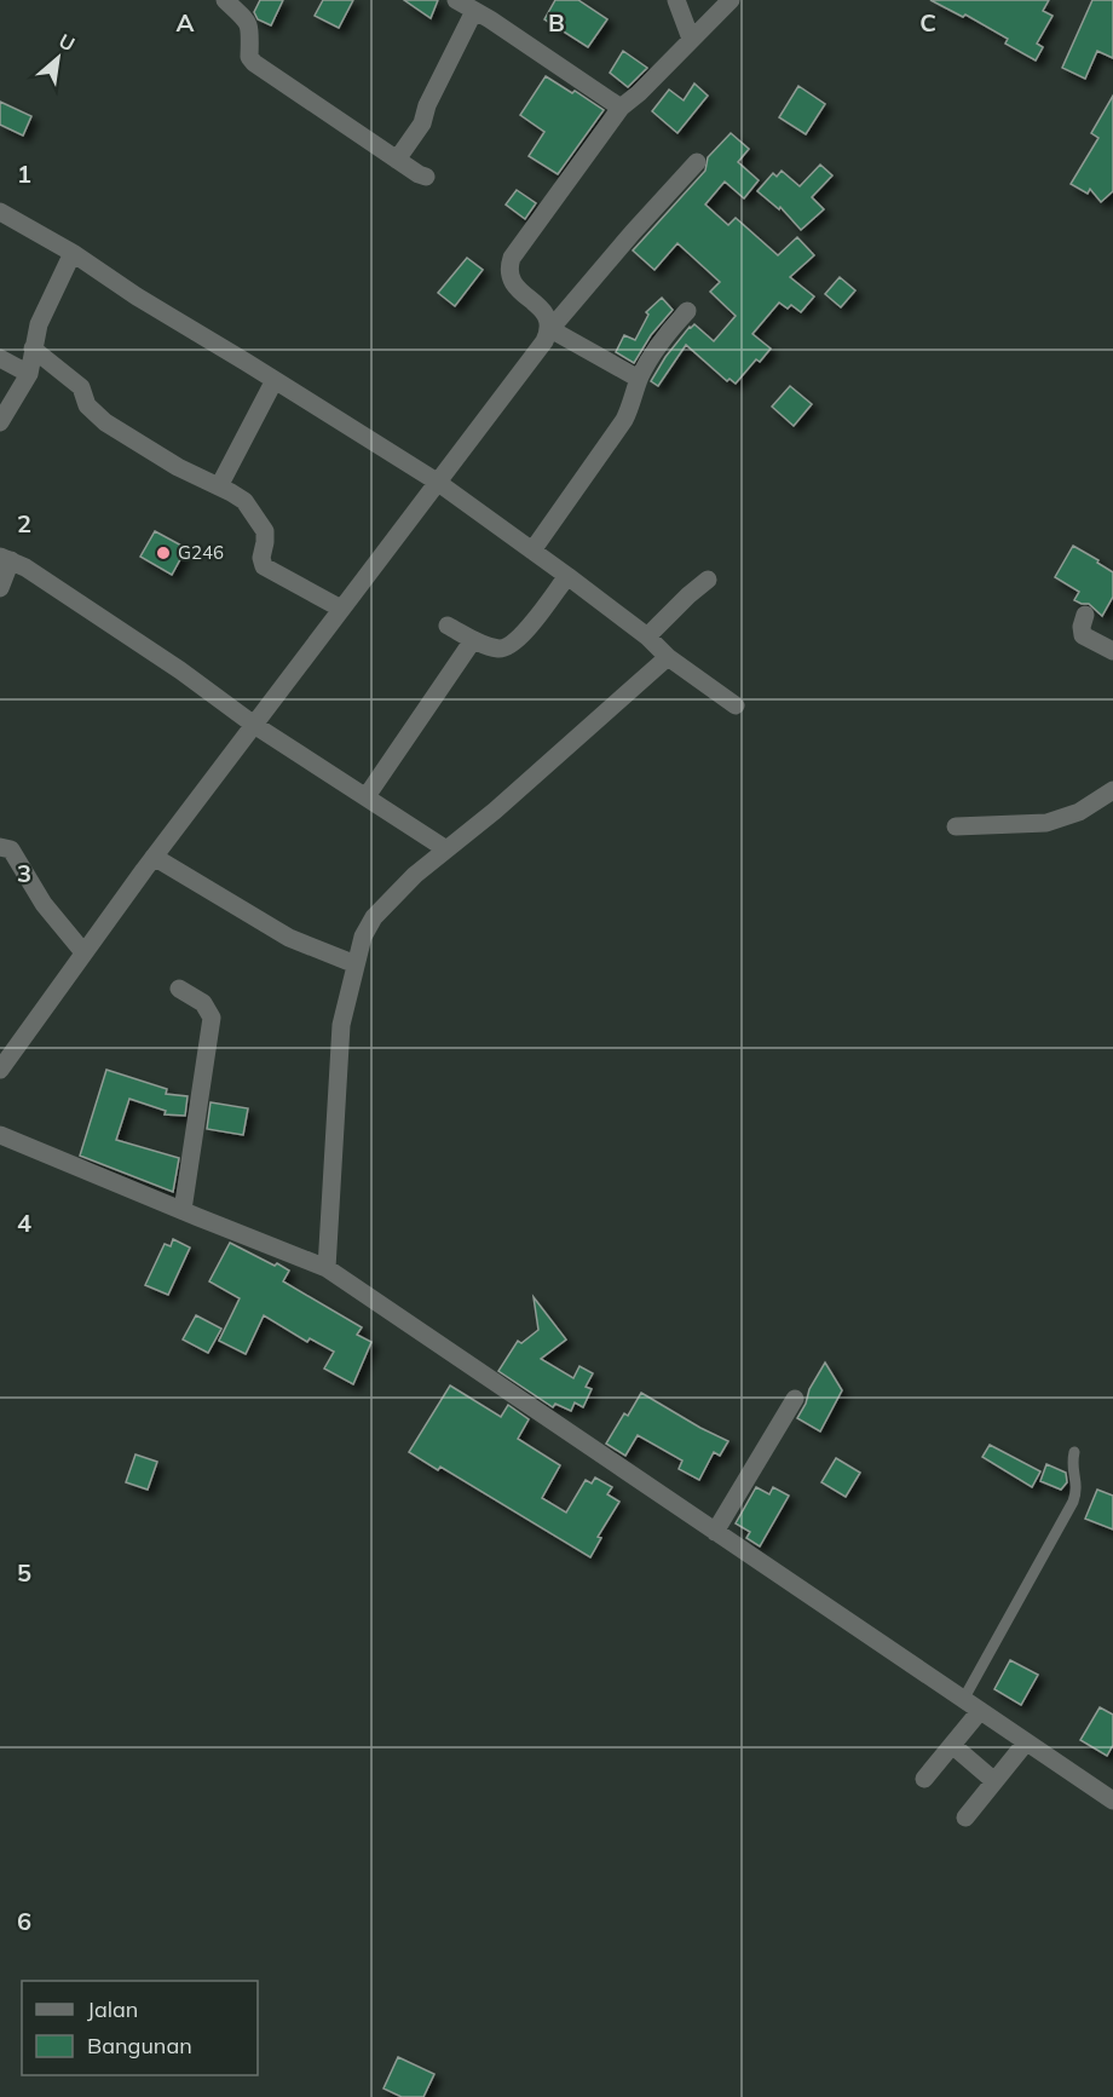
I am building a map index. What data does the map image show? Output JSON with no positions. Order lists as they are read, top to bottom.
{
  "places": ["G246"],
  "legend": ["Jalan", "Bangunan"],
  "north": "top right",
  "grid": {
    "columns": ["A", "B", "C"],
    "rows": [
      "1",
      "2",
      "3",
      "4",
      "5",
      "6"
    ]
  }
}
